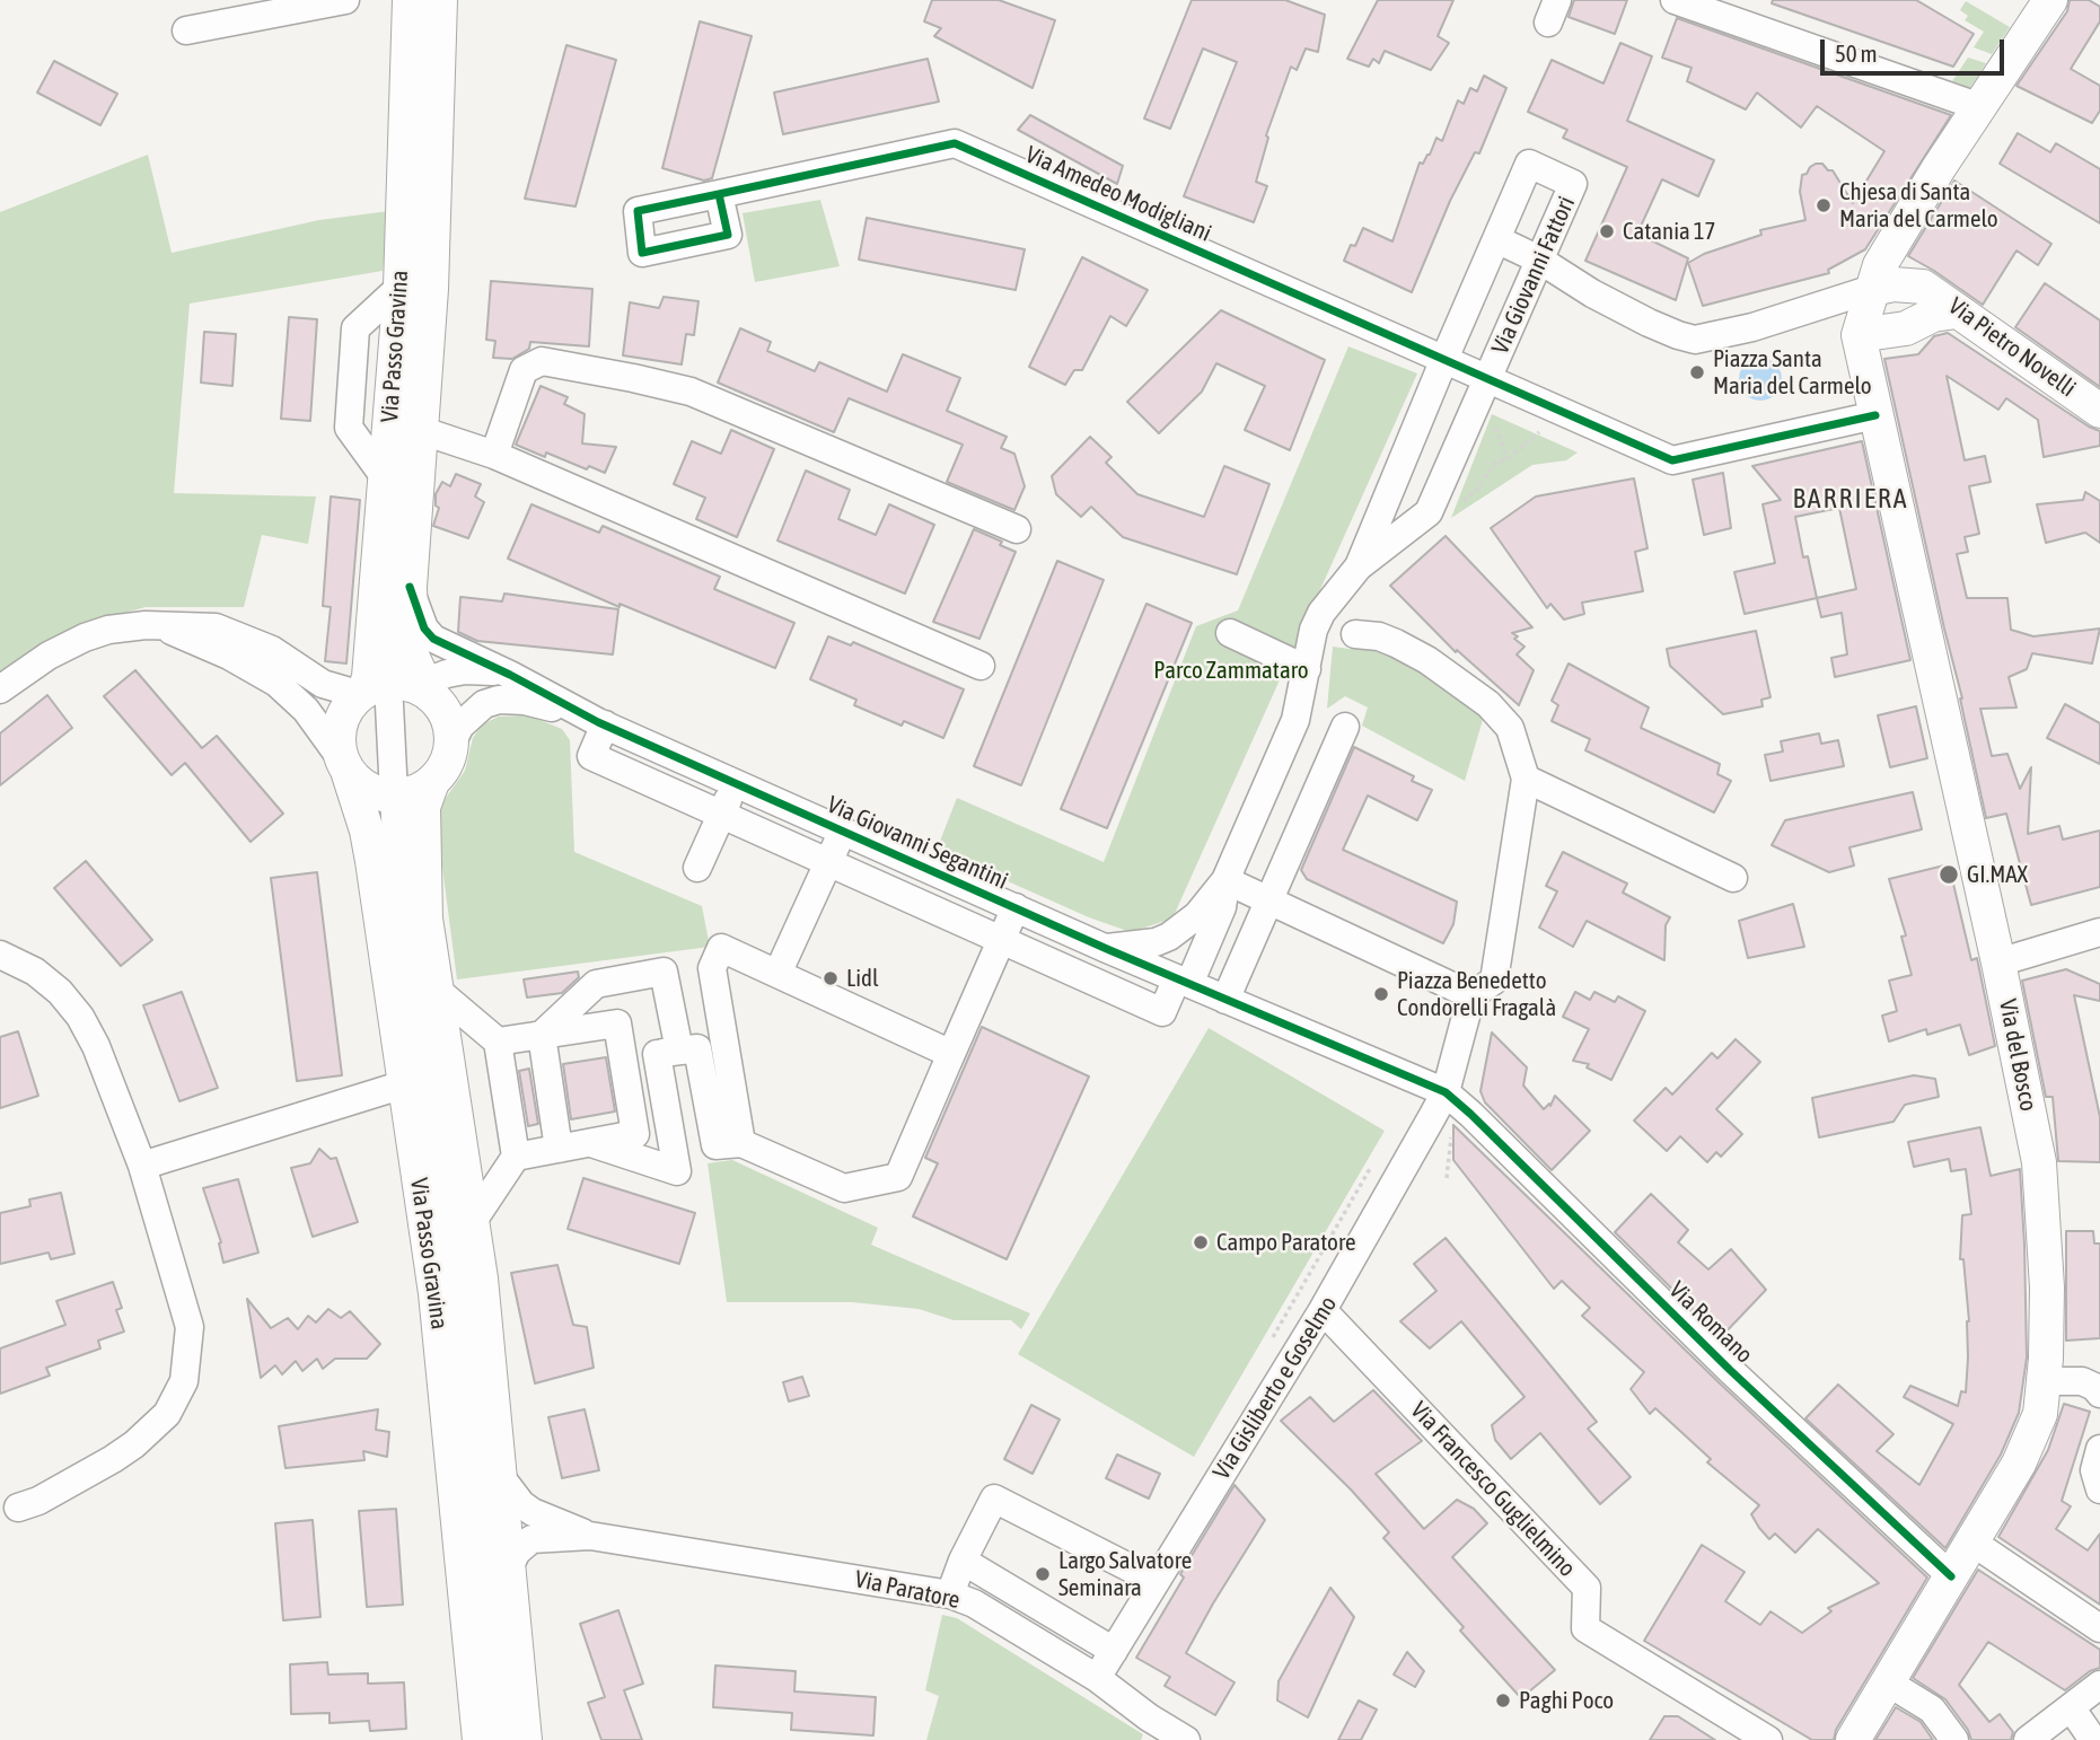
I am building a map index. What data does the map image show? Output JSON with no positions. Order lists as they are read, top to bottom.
{
  "streets": {
    "main road": ["Via Passo Gravina", "Via Pietro Novelli", "Via del Bosco"],
    "street": [
      "Via Amedeo Modigliani",
      "Via Giovanni Fattori",
      "Via Giovanni Segantini",
      "Via Romano",
      "Via Gisliberto e Goselmo",
      "Via Francesco Guglielmino",
      "Via Paratore"
    ]
  },
  "crossings": [
    ["Via Amedeo Modigliani", "Via Giovanni Fattori"],
    ["Via Giovanni Fattori", "Via Giovanni Segantini"],
    ["Via Passo Gravina", "Via Giovanni Segantini"],
    ["Via Passo Gravina", "Via Paratore"],
    ["Via Pietro Novelli", "Via del Bosco"],
    ["Via Giovanni Segantini", "Via Romano"],
    ["Via Giovanni Segantini", "Via Gisliberto e Goselmo"],
    ["Via del Bosco", "Via Romano"],
    ["Via Romano", "Via Gisliberto e Goselmo"],
    ["Via Gisliberto e Goselmo", "Via Francesco Guglielmino"],
    ["Via Gisliberto e Goselmo", "Via Paratore"]
  ],
  "districts": ["BARRIERA"],
  "parks": ["Parco Zammataro"],
  "places": [
    "Chjesa di Santa Maria del Carmelo",
    "Catania 17",
    "Piazza Santa Maria del Carmelo",
    "GI.MAX",
    "Lidl",
    "Piazza Benedetto Condorelli Fragalà",
    "Campo Paratore",
    "Largo Salvatore Seminara",
    "Paghi Poco"
  ],
  "scale_bar": "50 m"
}
